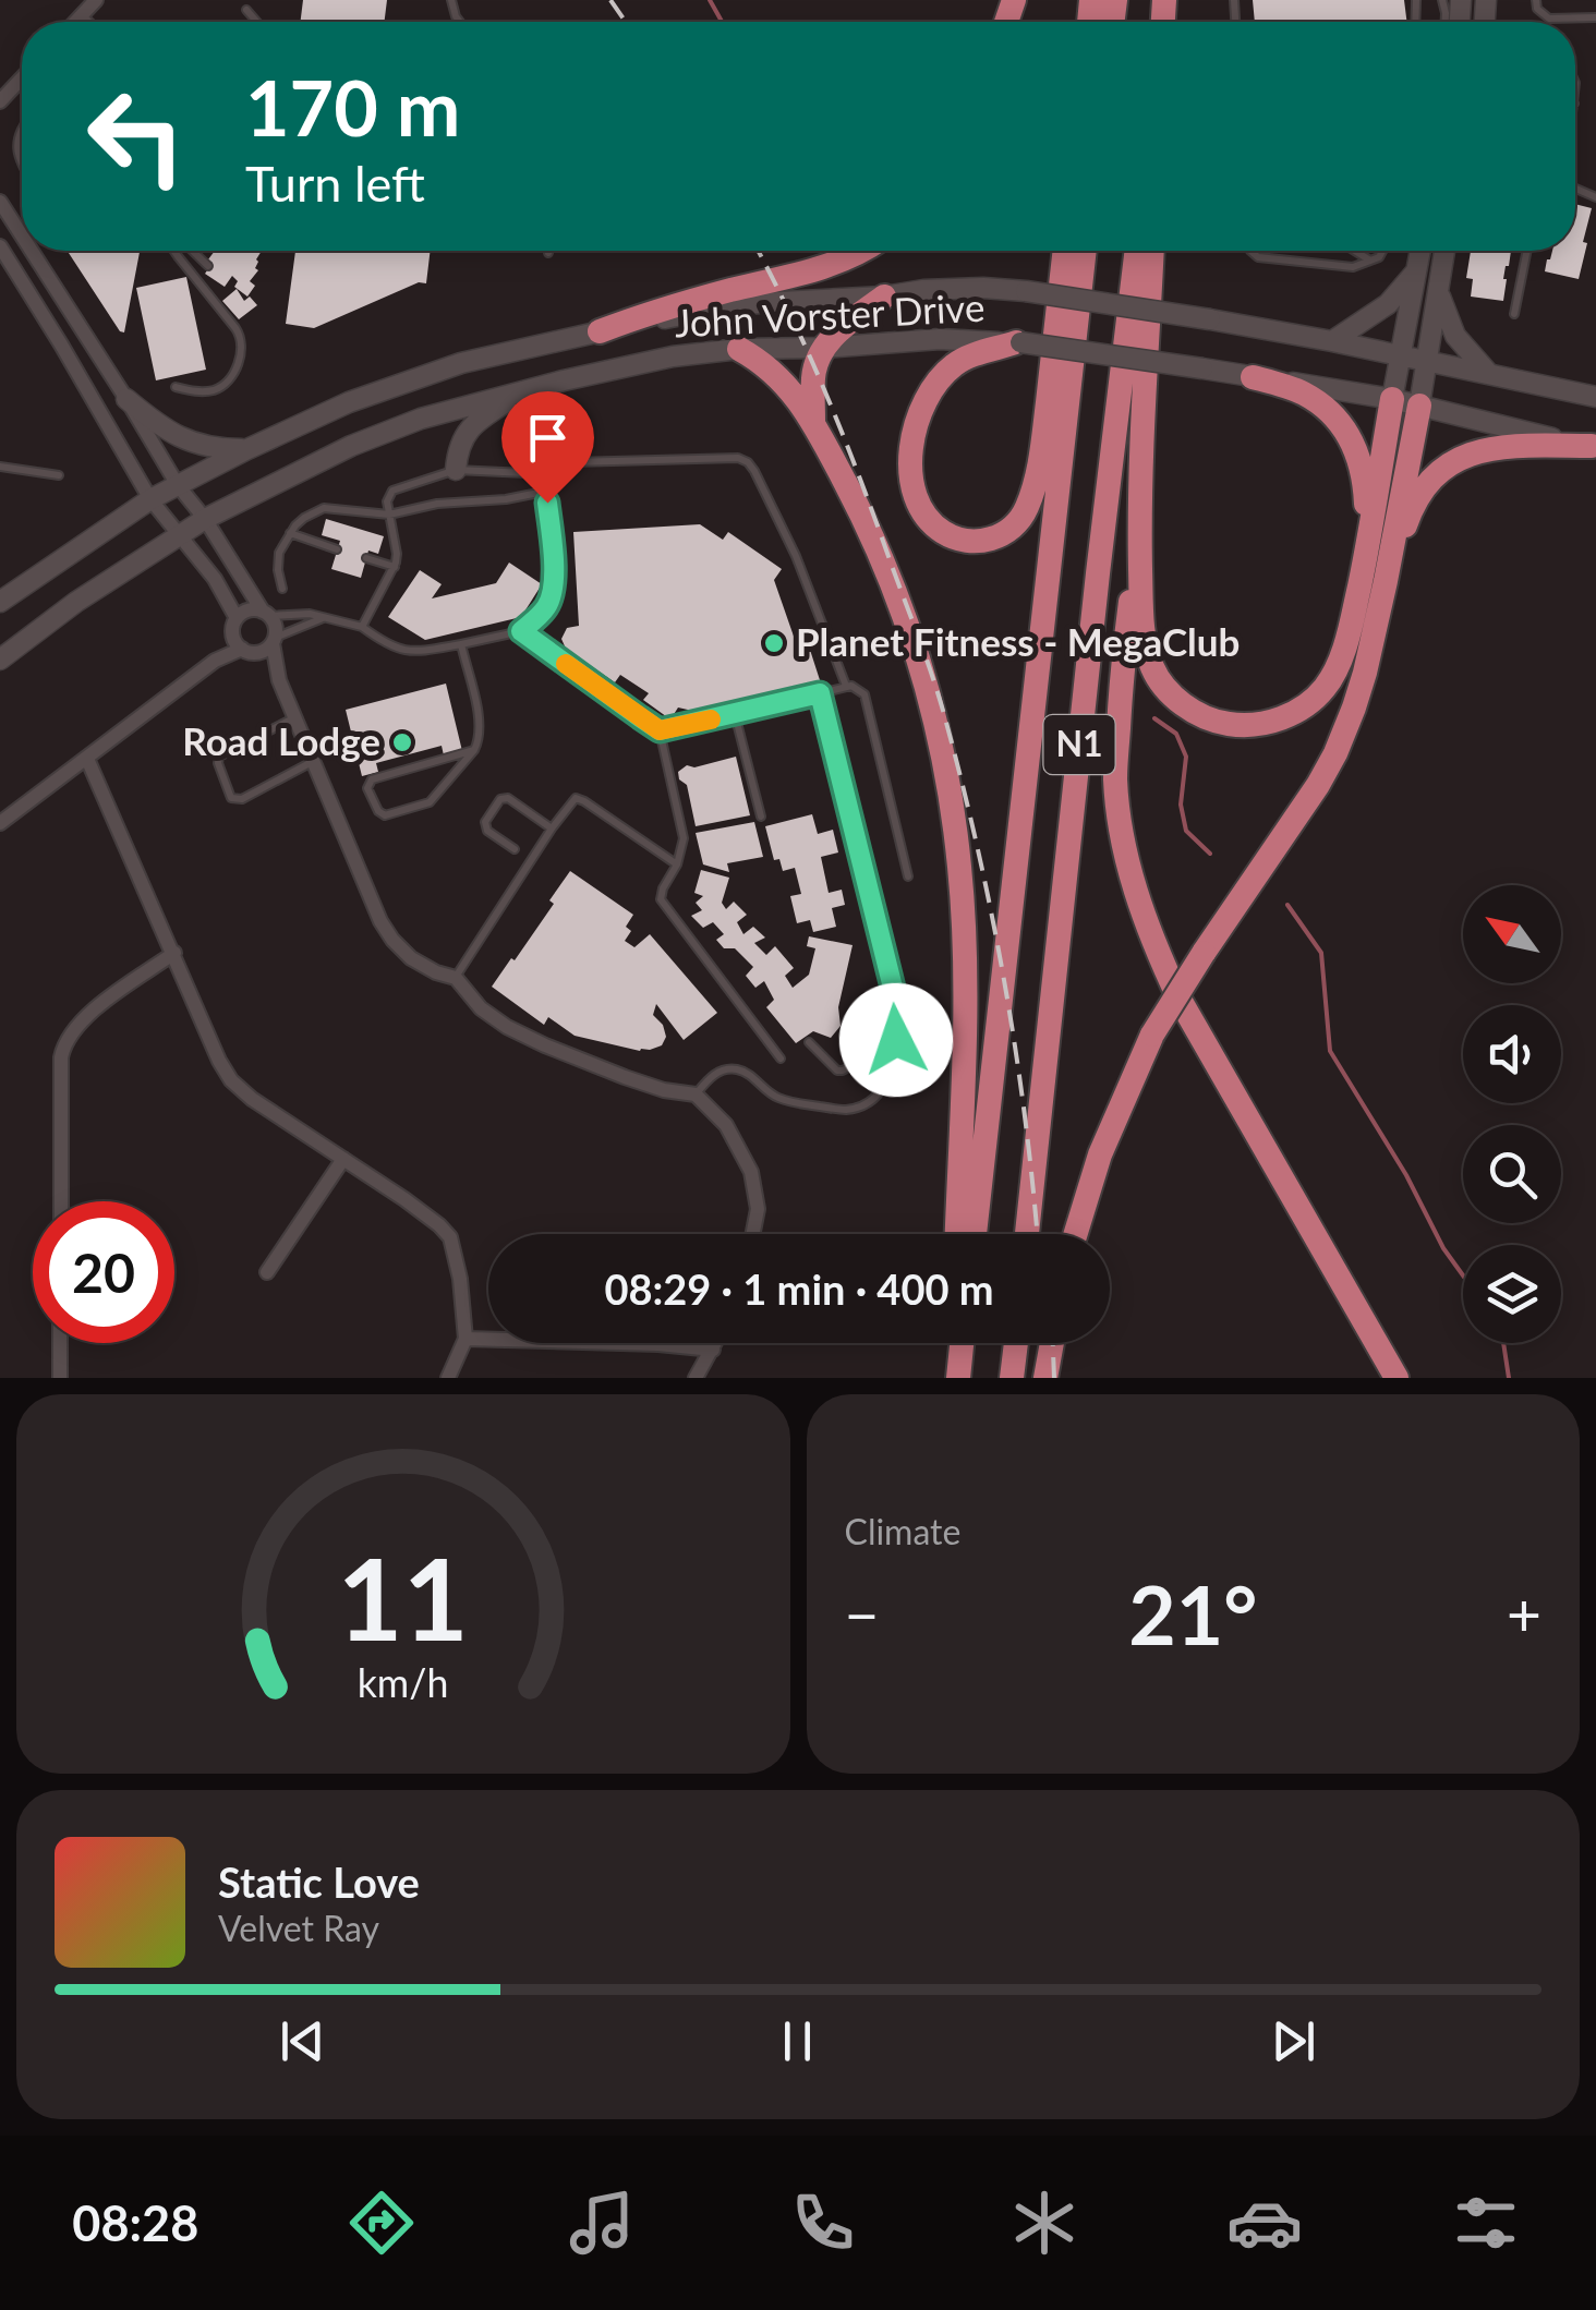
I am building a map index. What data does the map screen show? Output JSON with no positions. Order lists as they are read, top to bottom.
{
  "streets": {
    "highway": ["N1"],
    "main road": ["John Vorster Drive"]
  },
  "places": ["Planet Fitness - MegaClub", "Road Lodge"],
  "north": "top left",
  "page": {
    "turn": ["170 m", "Turn left"],
    "limit": "20",
    "trip": "08:29 · 1 min · 400 m",
    "tile": "Climate",
    "heat": ["−", "21°", "+"],
    "song": ["Static Love", "Velvet Ray"],
    "tabs": "08:28",
    "gauge": ["11", "km/h"]
  }
}
